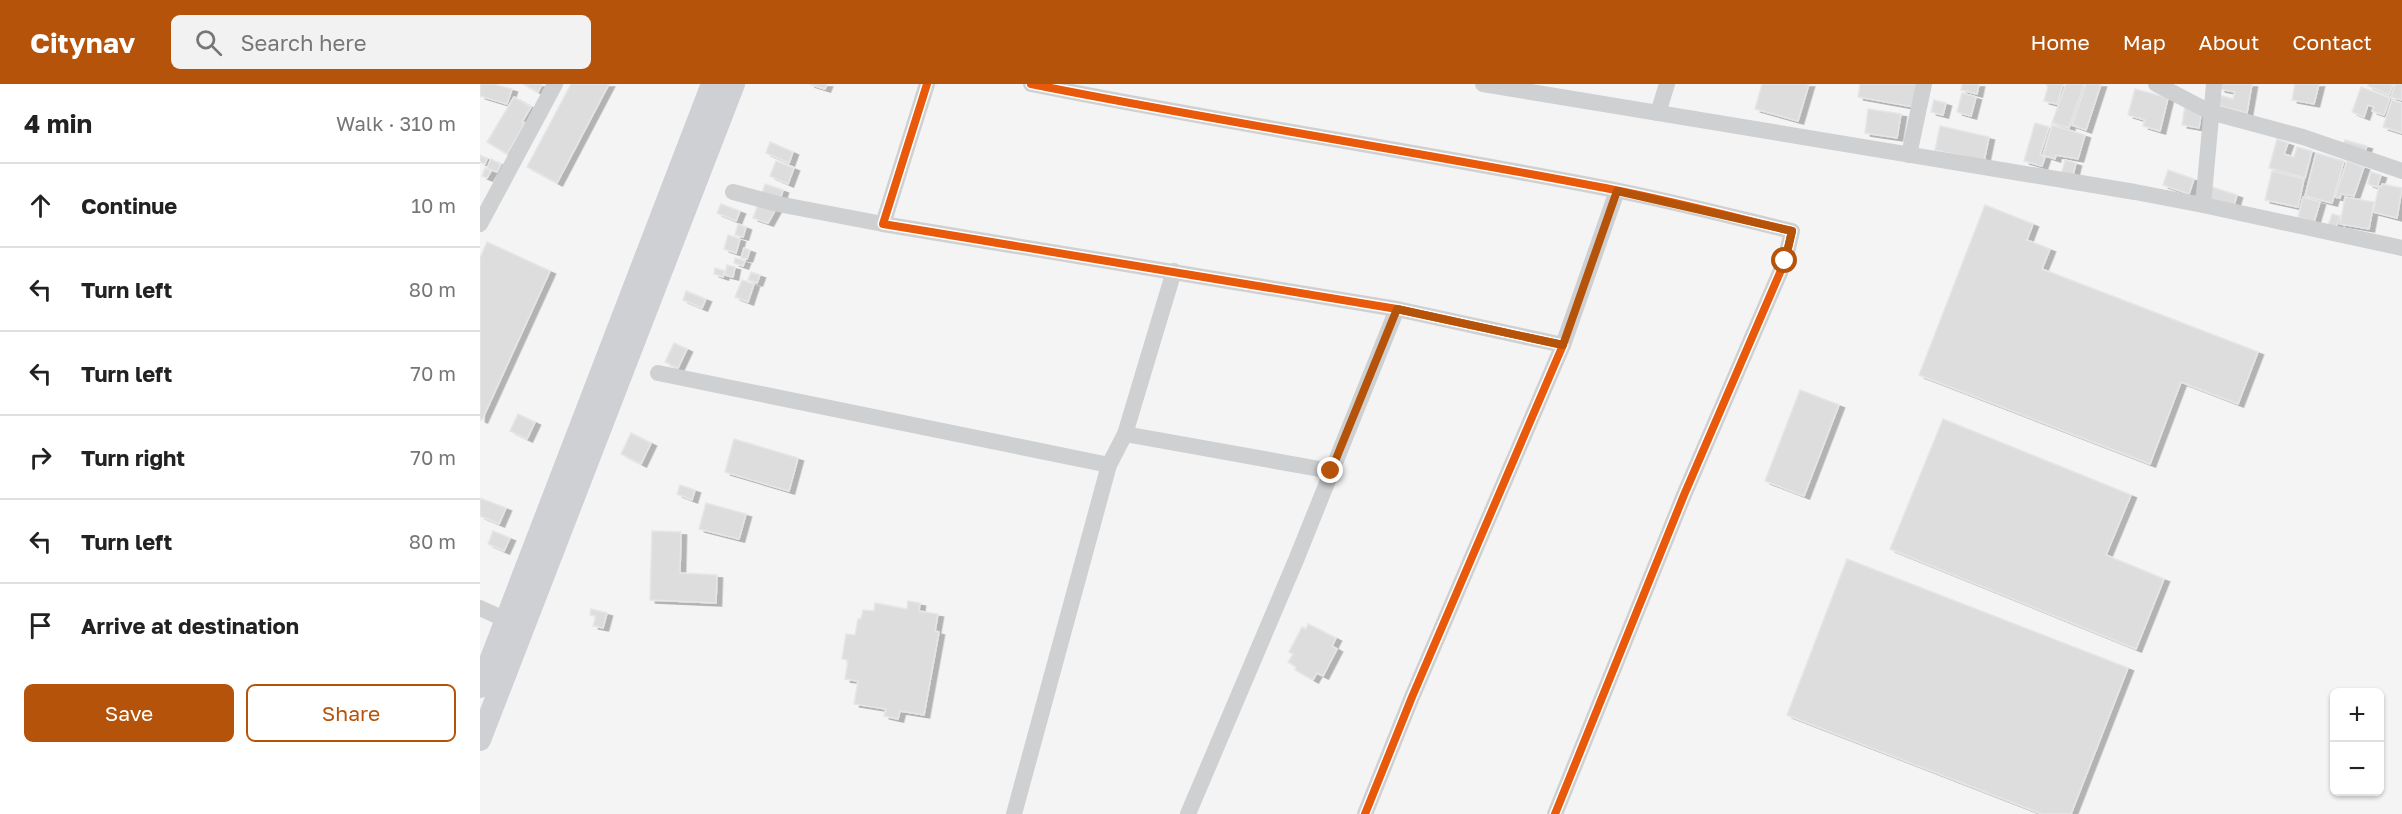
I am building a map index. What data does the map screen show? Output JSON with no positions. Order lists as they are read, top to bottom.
{
  "page": {
    "header": "Citynav",
    "search": "Search here",
    "nav": [
      "Home",
      "Map",
      "About",
      "Contact"
    ],
    "heading": ["4 min", "Walk · 310 m"],
    "list": [
      ["Continue", "10 m"],
      ["Turn left", "80 m"],
      ["Turn left", "70 m"],
      ["Turn right", "70 m"],
      ["Turn left", "80 m"],
      "Arrive at destination"
    ],
    "buttons": ["Save", "Share"],
    "map_buttons": ["+", "−"]
  }
}
